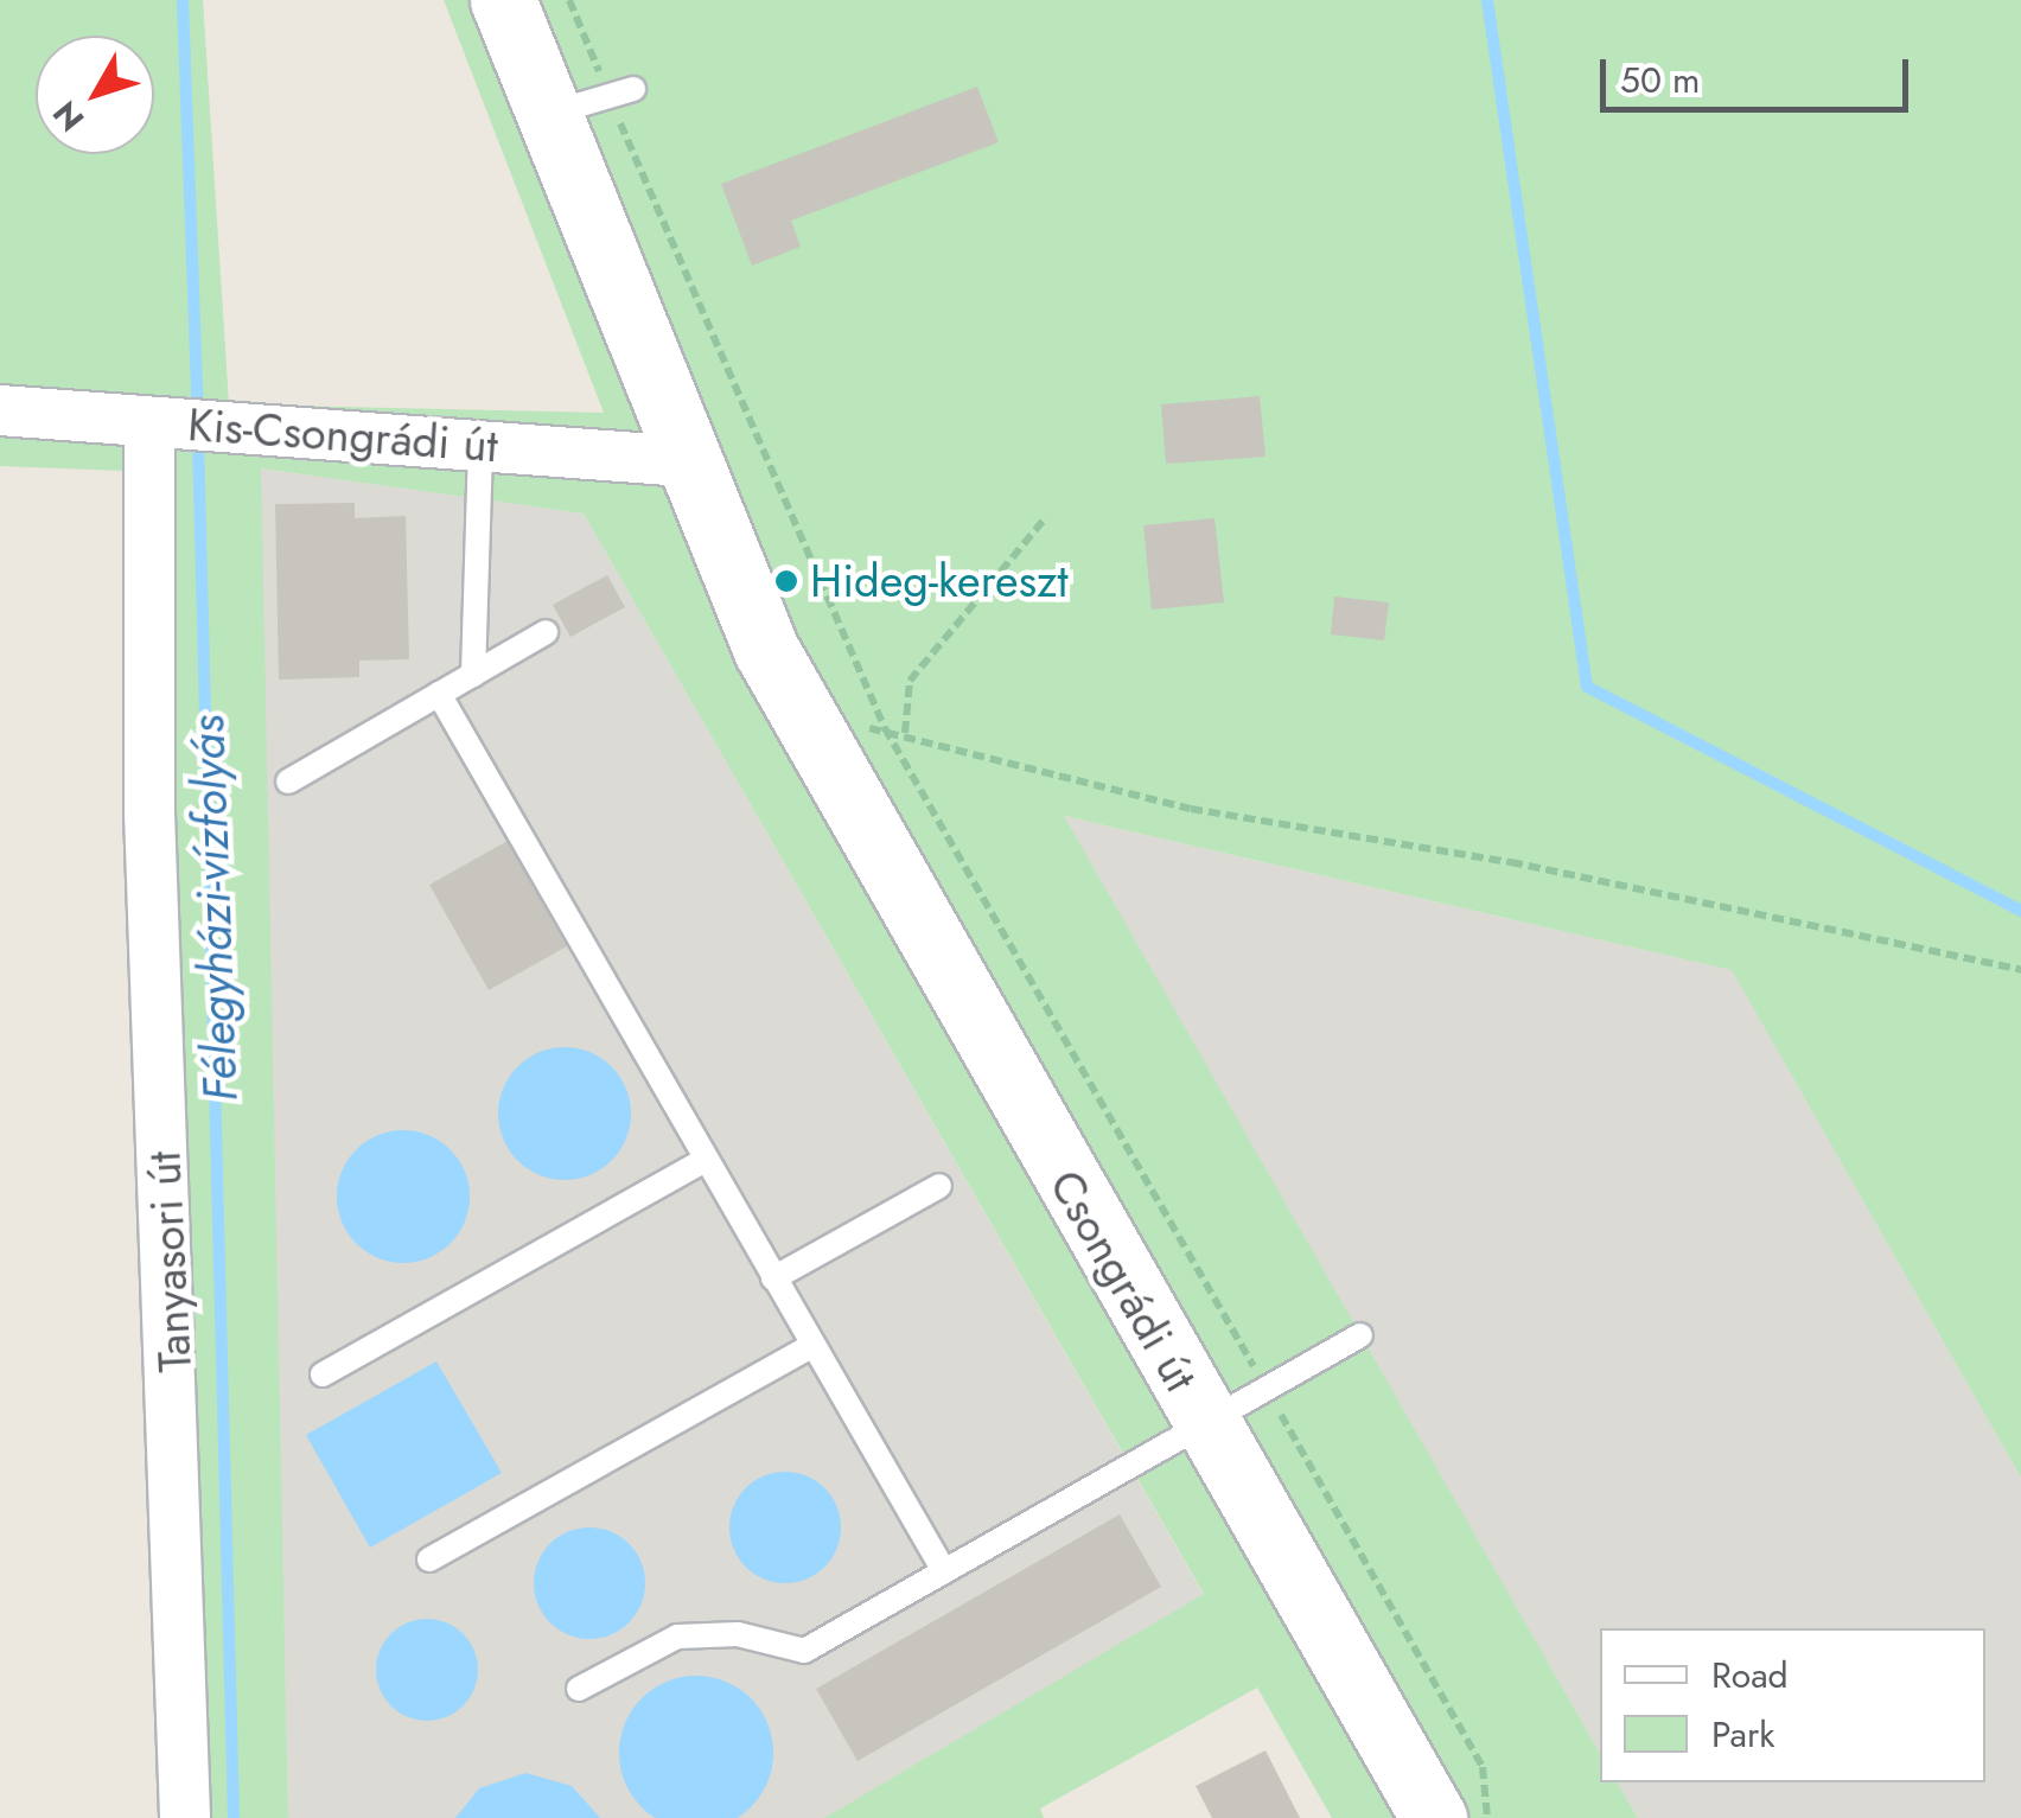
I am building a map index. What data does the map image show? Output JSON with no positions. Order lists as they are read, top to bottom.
{
  "streets": {
    "main road": ["Csongrádi út"],
    "street": ["Kis-Csongrádi út", "Tanyasori út"]
  },
  "crossings": [
    ["Kis-Csongrádi út", "Tanyasori út"],
    ["Kis-Csongrádi út", "Csongrádi út"]
  ],
  "water": ["Félegyházi-vízfolyás"],
  "places": ["Hideg-kereszt"],
  "legend": ["Road", "Park"],
  "scale_bar": "50 m",
  "north": "bottom left"
}
